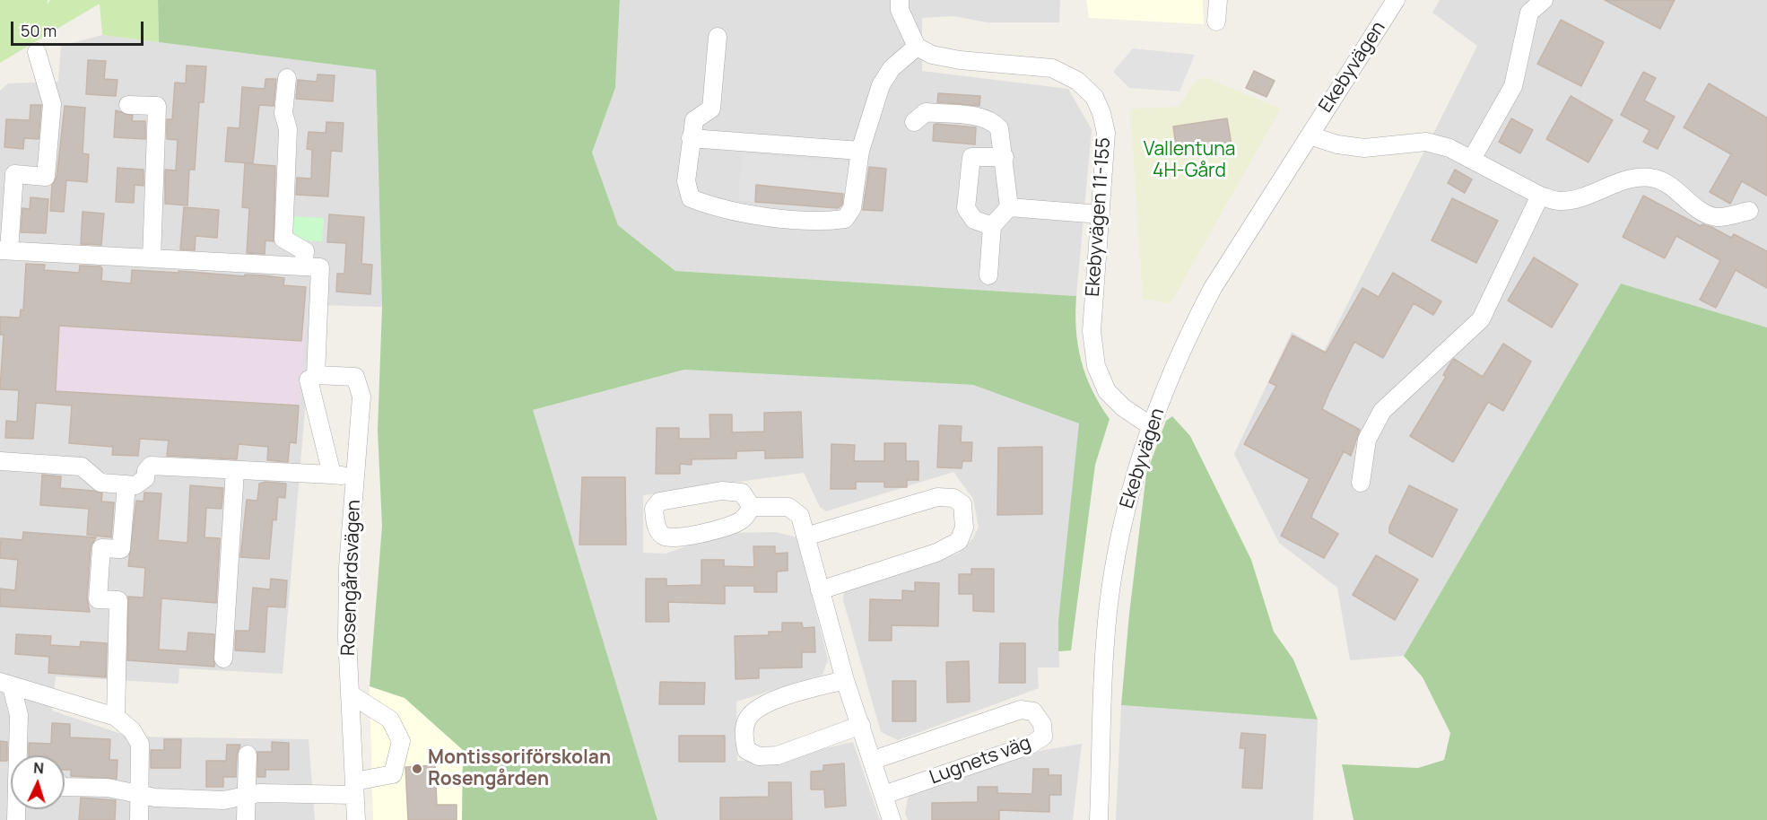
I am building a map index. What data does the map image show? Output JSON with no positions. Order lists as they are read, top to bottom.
{
  "streets": {
    "street": [
      "Ekebyvägen",
      "Ekebyvägen 11-155",
      "Rosengårdsvägen",
      "Lugnets väg"
    ]
  },
  "crossings": [
    ["Ekebyvägen", "Ekebyvägen 11-155"]
  ],
  "parks": ["Vallentuna 4H-Gård"],
  "places": ["Montissoriförskolan Rosengården"],
  "scale_bar": "50 m",
  "north": "top"
}
